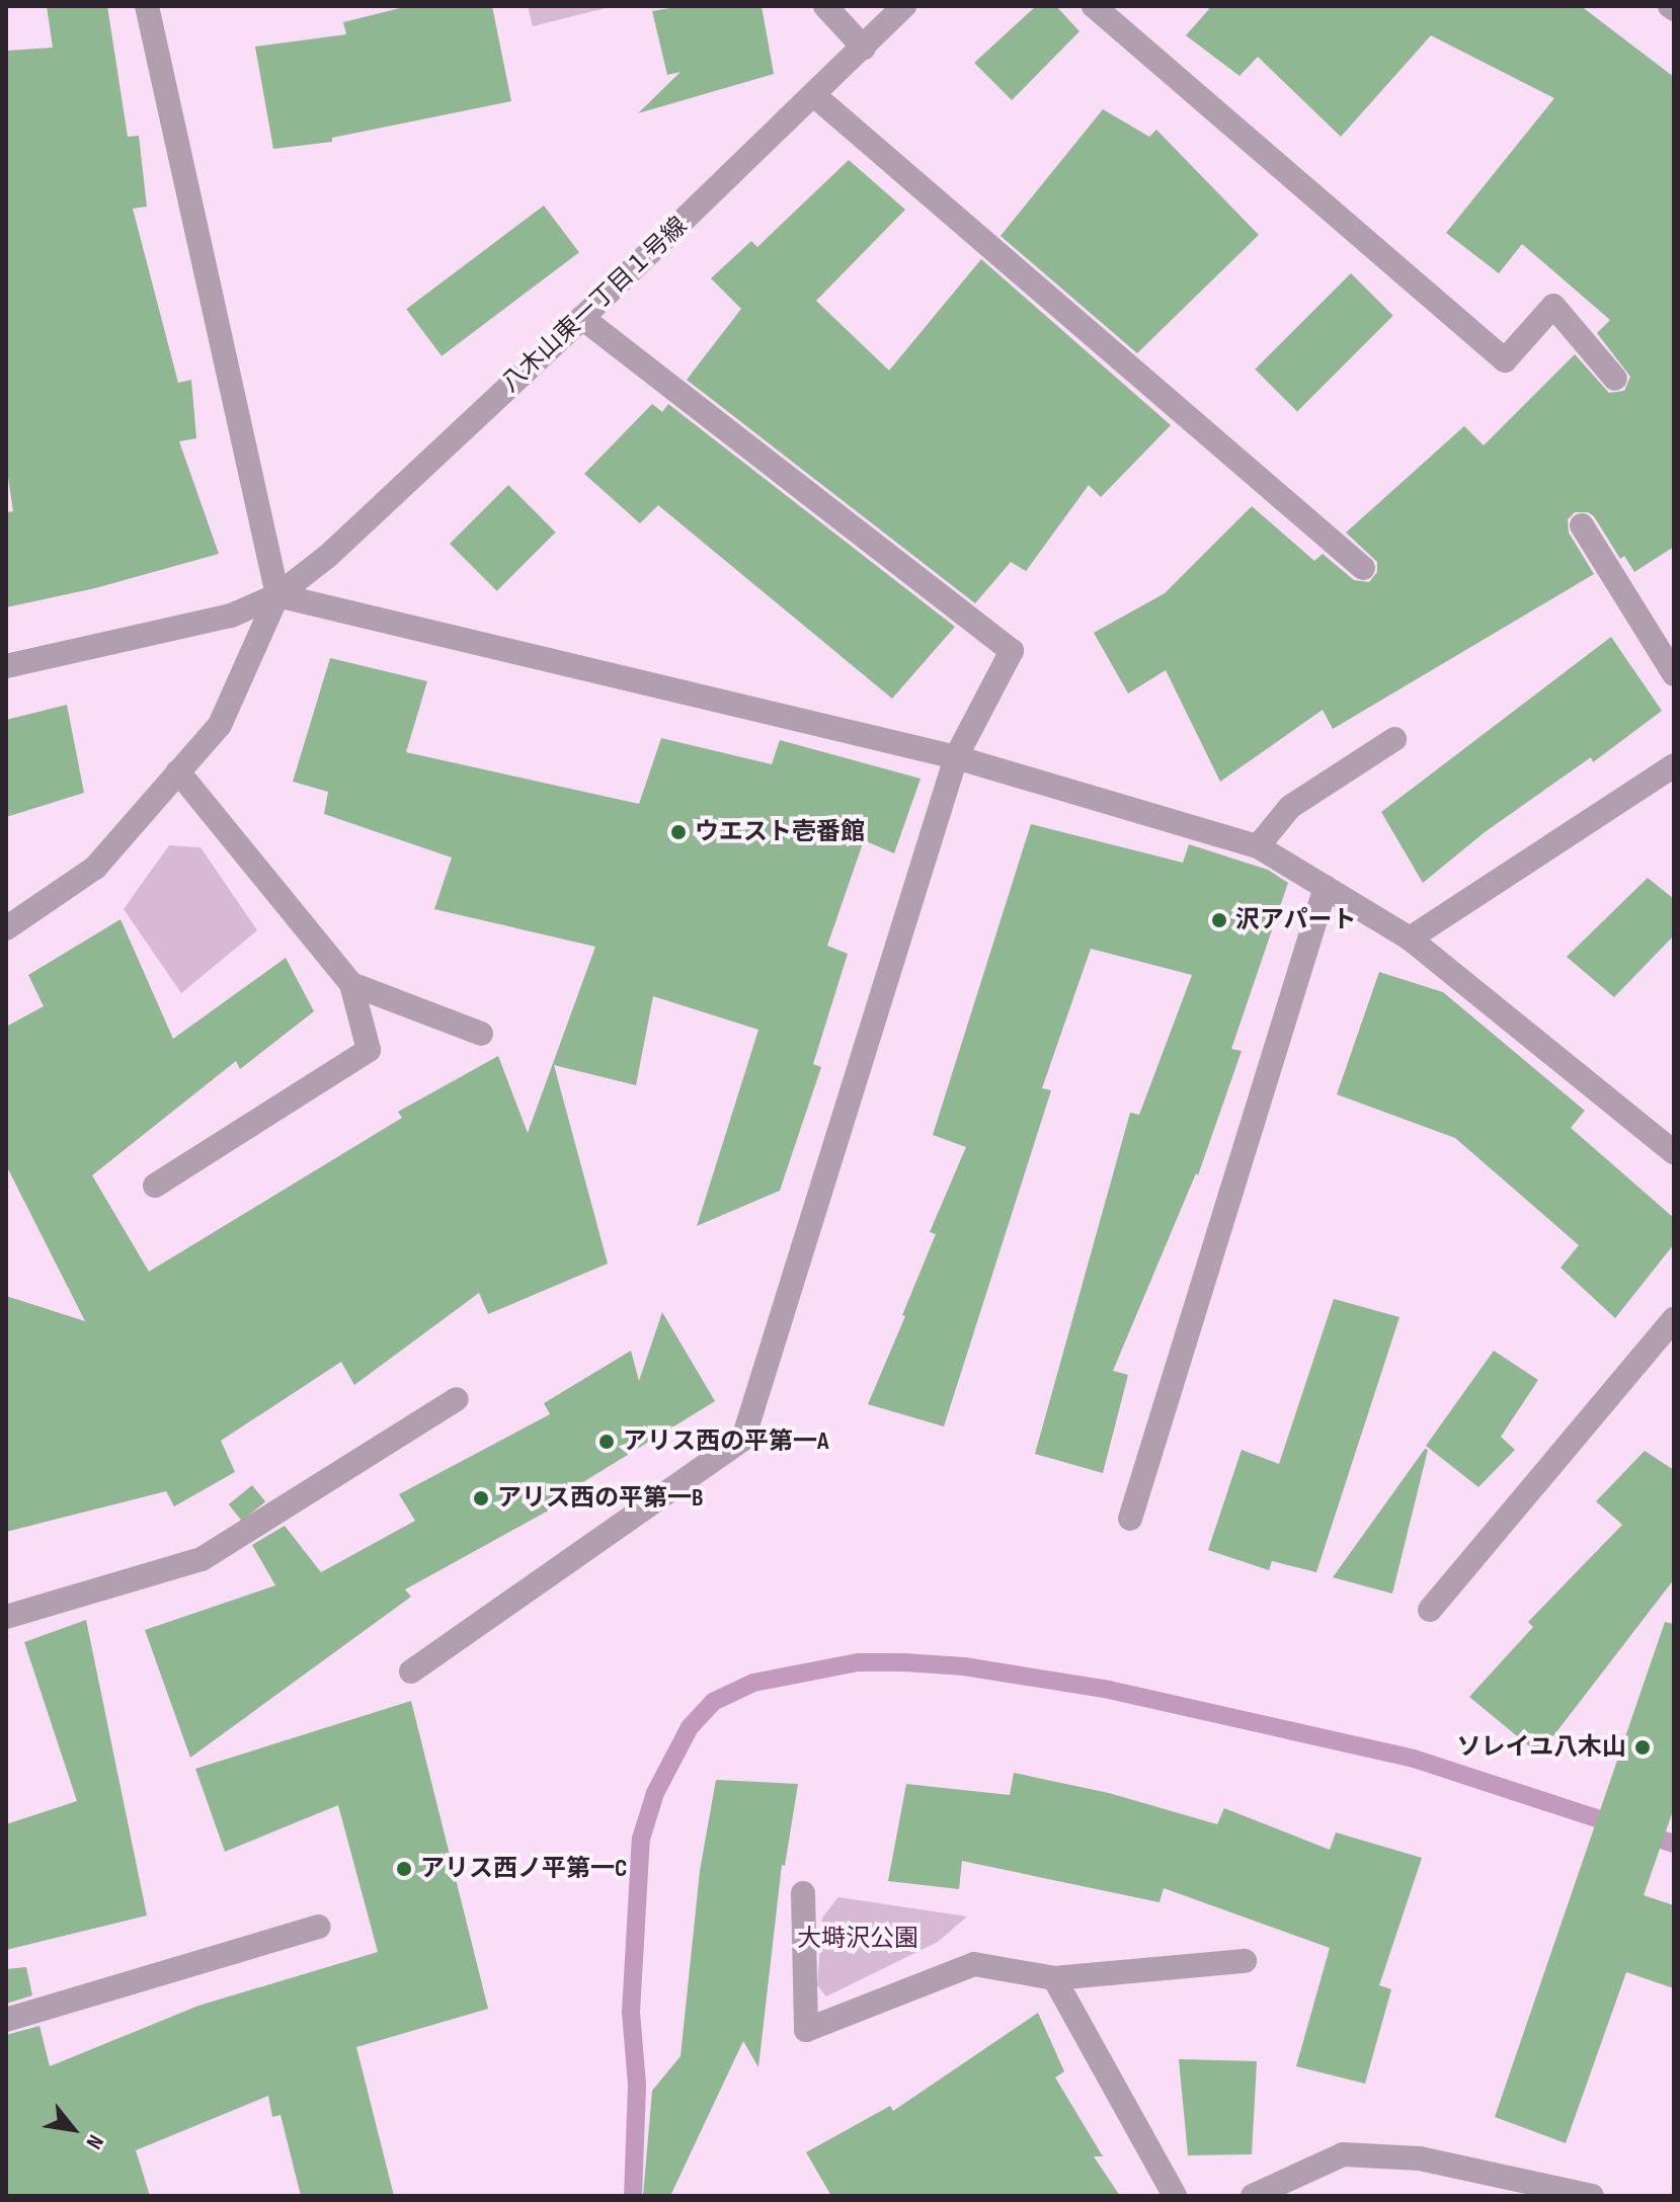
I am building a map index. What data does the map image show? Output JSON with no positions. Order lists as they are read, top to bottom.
{
  "streets": {
    "street": ["八木山東一丁目１号線"]
  },
  "parks": ["大塒沢公園"],
  "places": [
    "ウエスト壱番館",
    "沢アパート",
    "アリス西の平第一A",
    "アリス西の平第一B",
    "ソレイユ八木山",
    "アリス西ノ平第一C"
  ],
  "north": "bottom right"
}
